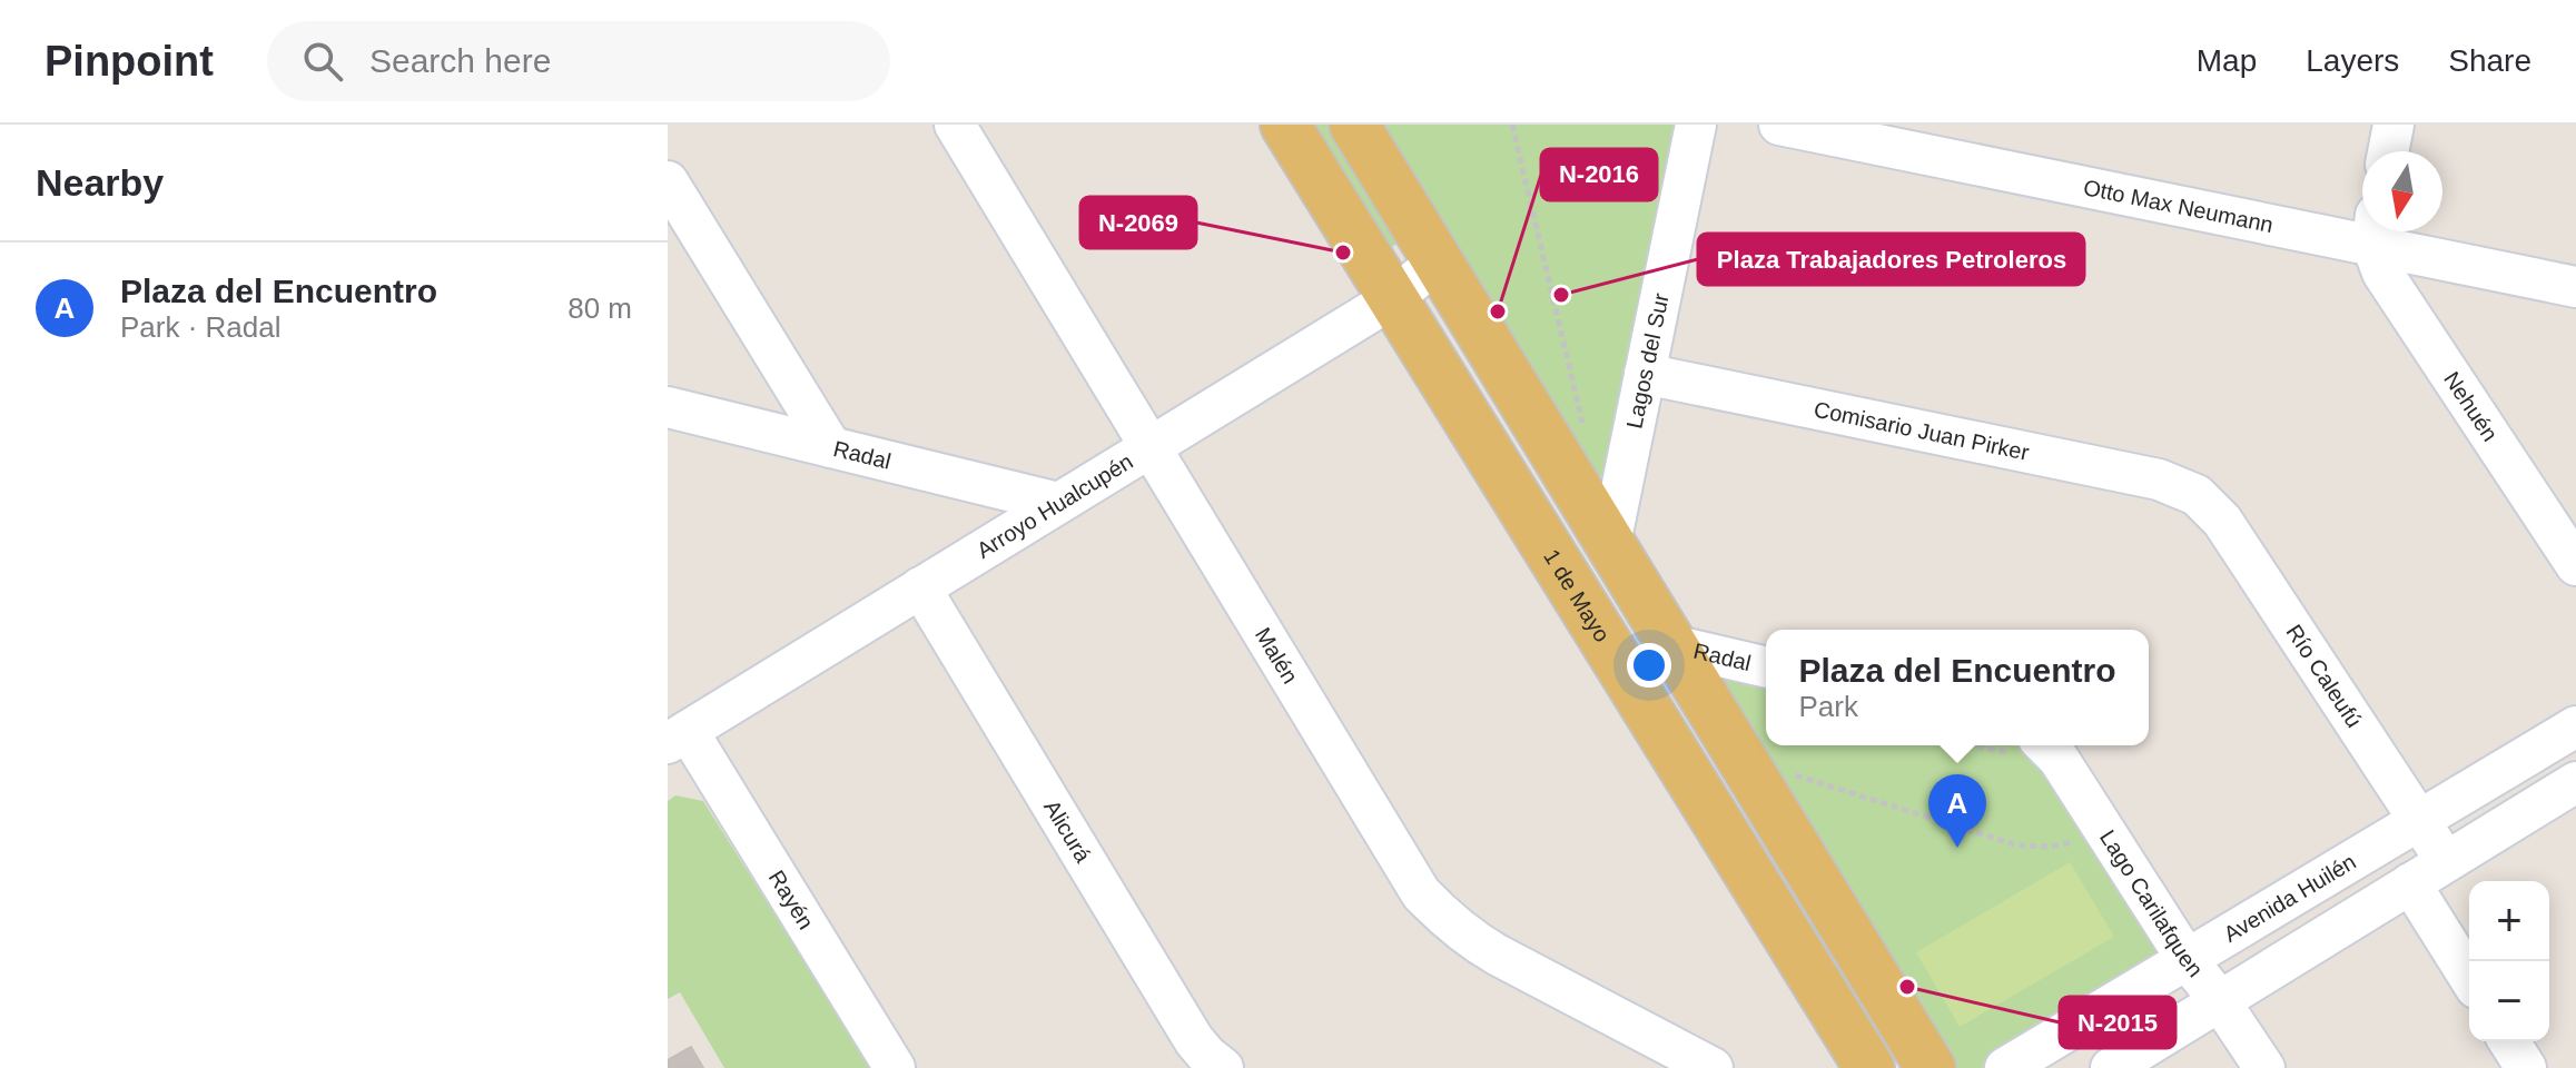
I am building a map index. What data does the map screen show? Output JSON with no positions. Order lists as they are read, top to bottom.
{
  "streets": {
    "main road": ["1 de Mayo"],
    "street": [
      "Otto Max Neumann",
      "Lagos del Sur",
      "Nehuén",
      "Comisario Juan Pirker",
      "Radal",
      "Arroyo Hualcupén",
      "Malén",
      "Río Caleufú",
      "Alicurá",
      "Avenida Huilén",
      "Rayén",
      "Lago Carilafquen"
    ]
  },
  "crossings": [
    ["Lagos del Sur", "Comisario Juan Pirker"],
    ["Comisario Juan Pirker", "Río Caleufú"],
    ["Radal", "Arroyo Hualcupén"],
    ["Arroyo Hualcupén", "1 de Mayo"],
    ["Arroyo Hualcupén", "Malén"],
    ["Arroyo Hualcupén", "Alicurá"],
    ["Arroyo Hualcupén", "Rayén"],
    ["Río Caleufú", "Avenida Huilén"],
    ["Avenida Huilén", "Lago Carilafquen"]
  ],
  "places": [
    "N-2069",
    "Plaza Trabajadores Petroleros",
    "N-2016",
    "N-2015"
  ],
  "north": "bottom",
  "page": {
    "header": "Pinpoint",
    "search": "Search here",
    "nav": ["Map", "Layers", "Share"],
    "heading": "Nearby",
    "list": [
      {
        "mark": "A",
        "name": "Plaza del Encuentro",
        "note": "Park · Radal",
        "value": "80 m"
      }
    ],
    "popup": ["Plaza del Encuentro", "Park"],
    "pins": "A",
    "map_buttons": ["+", "−"]
  }
}
